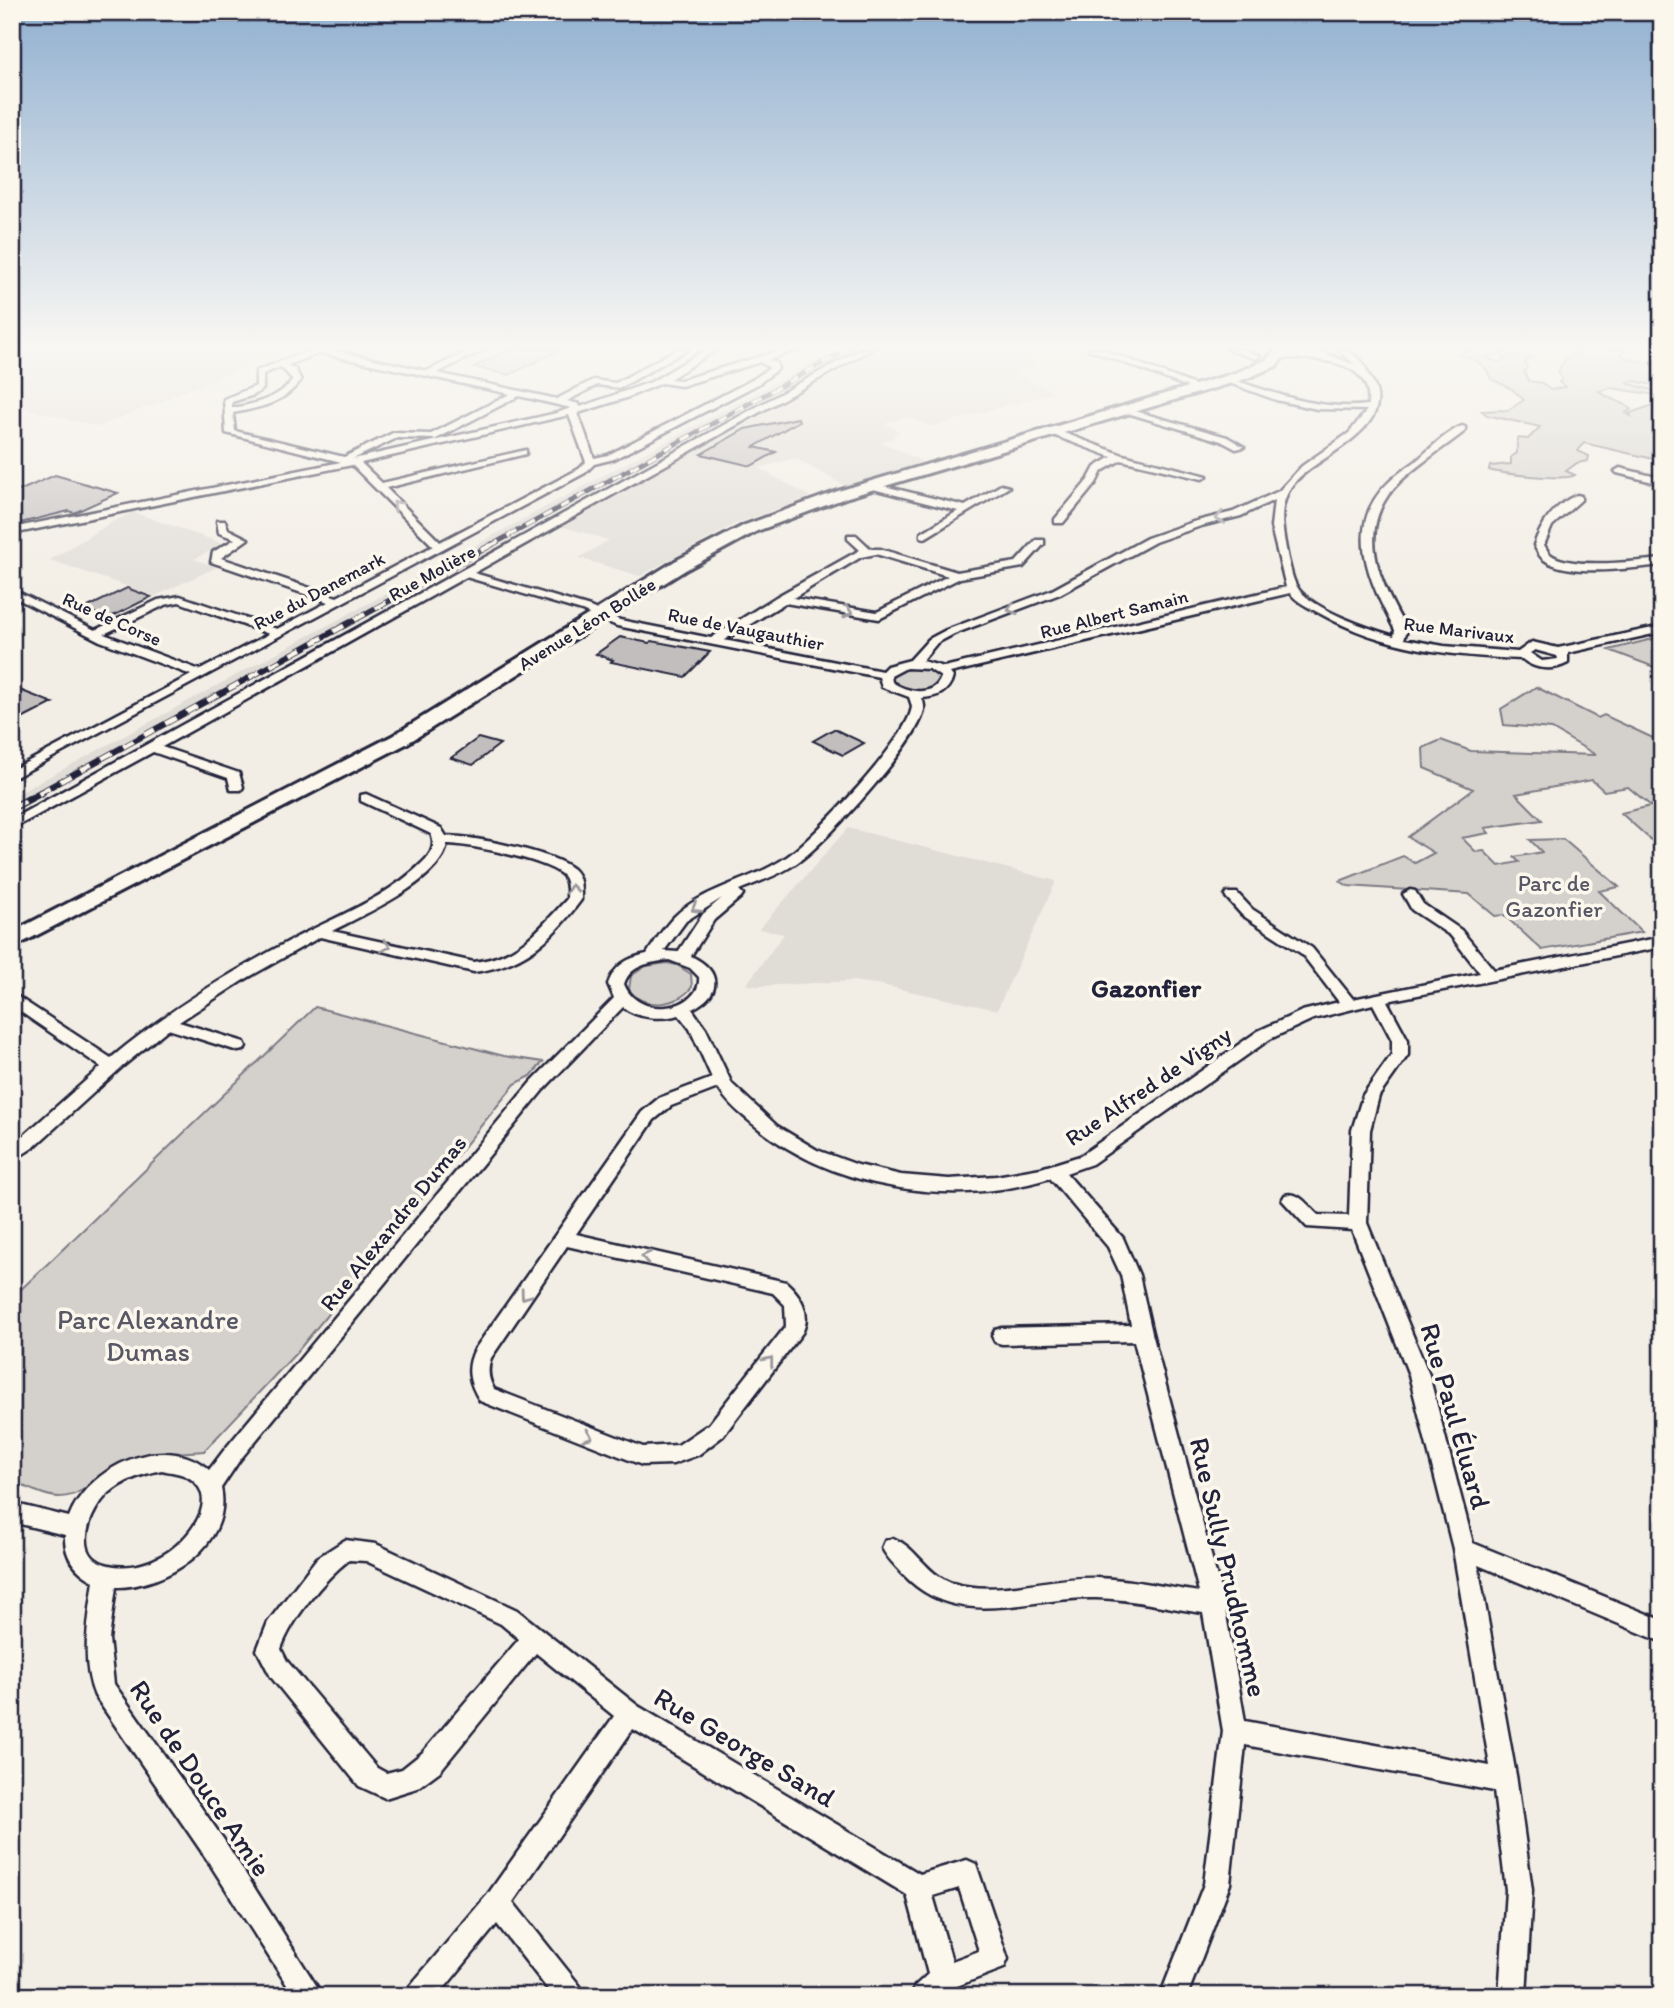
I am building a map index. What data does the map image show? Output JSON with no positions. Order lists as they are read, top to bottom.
{
  "streets": {
    "main road": ["Avenue Léon Bollée"],
    "street": [
      "Rue Molière",
      "Rue du Danemark",
      "Rue Albert Samain",
      "Rue de Corse",
      "Rue de Vaugauthier",
      "Rue Marivaux",
      "Rue Alfred de Vigny",
      "Rue Alexandre Dumas",
      "Rue Paul Éluard",
      "Rue Sully Prudhomme",
      "Rue George Sand",
      "Rue de Douce Amie"
    ]
  },
  "crossings": [
    ["Rue Molière", "Rue de Vaugauthier"],
    ["Rue du Danemark", "Rue de Corse"],
    ["Rue Albert Samain", "Rue Marivaux"],
    ["Avenue Léon Bollée", "Rue de Vaugauthier"],
    ["Rue Alfred de Vigny", "Rue Alexandre Dumas"],
    ["Rue Alfred de Vigny", "Rue Paul Éluard"],
    ["Rue Alfred de Vigny", "Rue Sully Prudhomme"],
    ["Rue Alexandre Dumas", "Rue de Douce Amie"]
  ],
  "districts": ["Gazonfier"],
  "parks": ["Parc de Gazonfier", "Parc Alexandre Dumas"]
}
